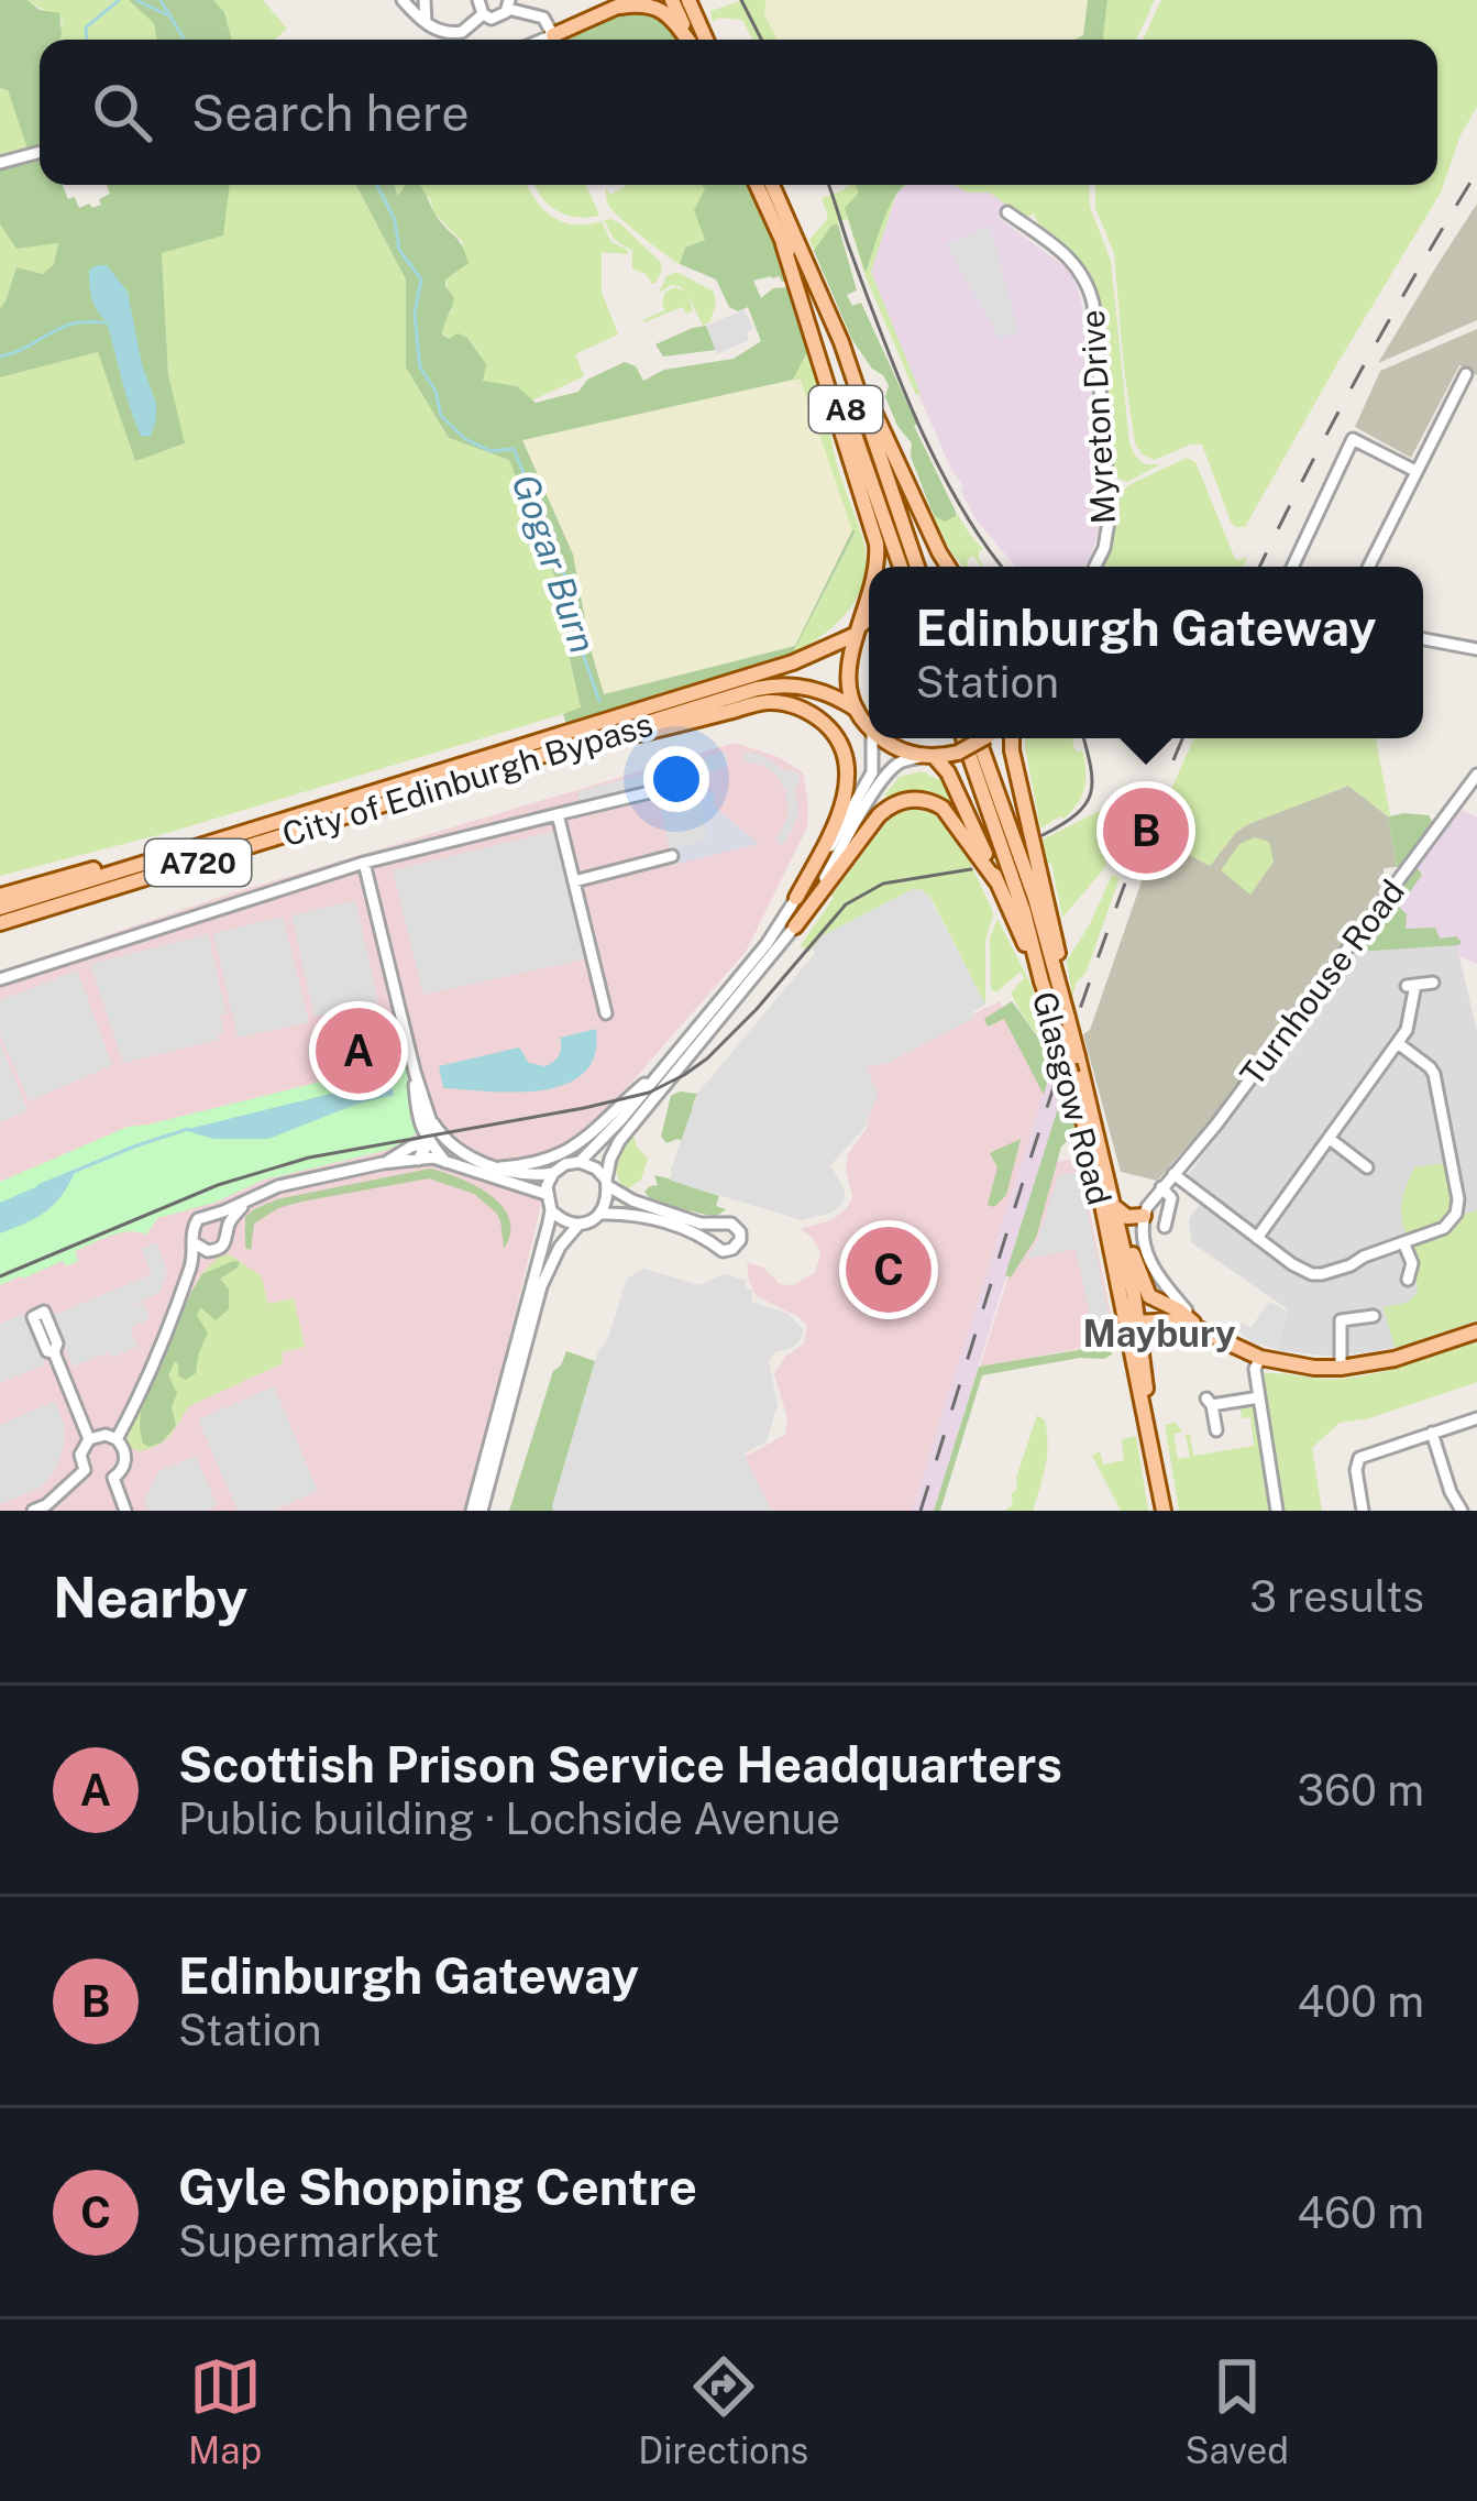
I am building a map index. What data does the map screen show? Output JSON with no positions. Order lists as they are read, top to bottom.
{
  "streets": {
    "main road": [
      "A8",
      "City of Edinburgh Bypass",
      "A720",
      "Glasgow Road"
    ],
    "street": ["Myreton Drive", "Turnhouse Road"]
  },
  "crossings": [
    ["City of Edinburgh Bypass", "A720"]
  ],
  "districts": ["Maybury"],
  "water": ["Gogar Burn"],
  "page": {
    "search": "Search here",
    "popup": ["Edinburgh Gateway", "Station"],
    "pins": ["B", "A", "C"],
    "heading": ["Nearby", "3 results"],
    "list": [
      {
        "mark": "A",
        "name": "Scottish Prison Service Headquarters",
        "note": "Public building · Lochside Avenue",
        "value": "360 m"
      },
      {
        "mark": "B",
        "name": "Edinburgh Gateway",
        "note": "Station",
        "value": "400 m"
      },
      {
        "mark": "C",
        "name": "Gyle Shopping Centre",
        "note": "Supermarket",
        "value": "460 m"
      }
    ],
    "nav": ["Map", "Directions", "Saved"]
  }
}
